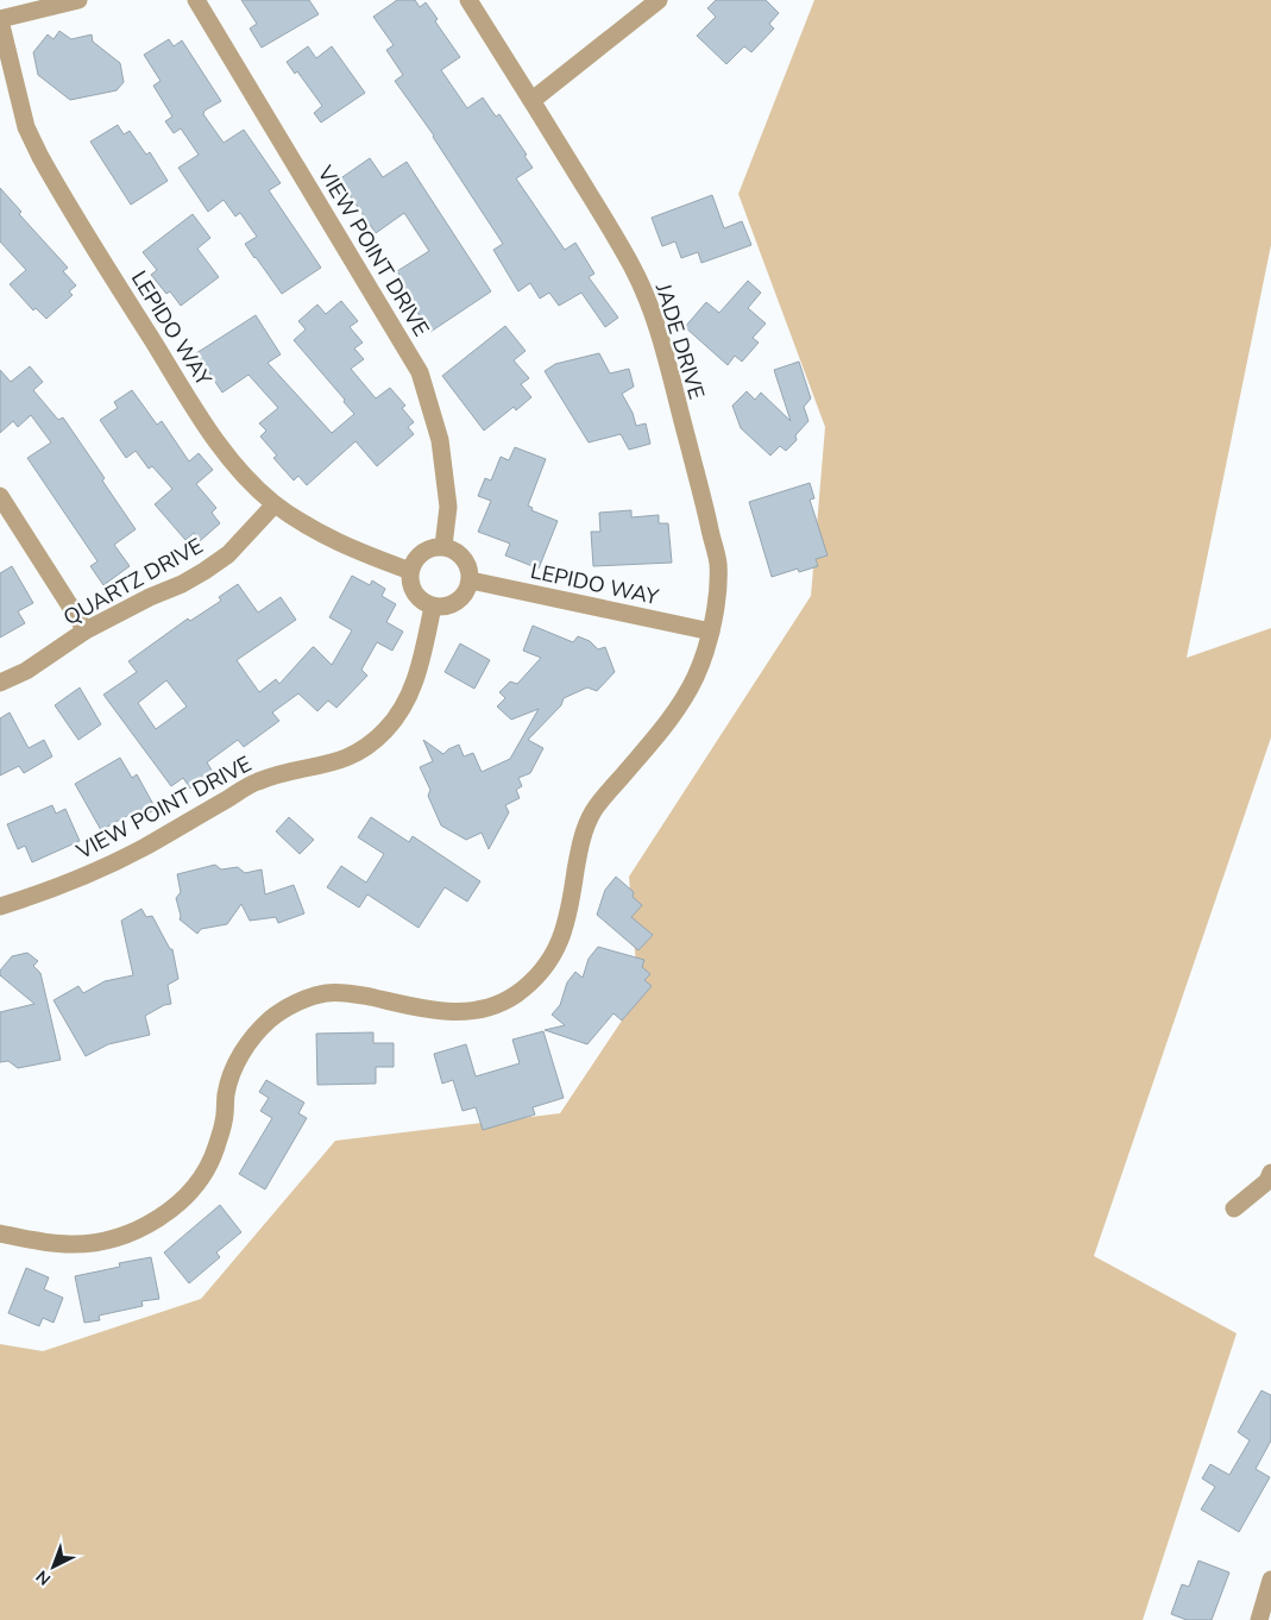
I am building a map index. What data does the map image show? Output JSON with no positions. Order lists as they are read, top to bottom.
{
  "streets": {
    "street": [
      "VIEW POINT DRIVE",
      "LEPIDO WAY",
      "JADE DRIVE",
      "QUARTZ DRIVE"
    ]
  },
  "crossings": [
    ["VIEW POINT DRIVE", "LEPIDO WAY"],
    ["LEPIDO WAY", "JADE DRIVE"],
    ["LEPIDO WAY", "QUARTZ DRIVE"]
  ],
  "north": "bottom left"
}
